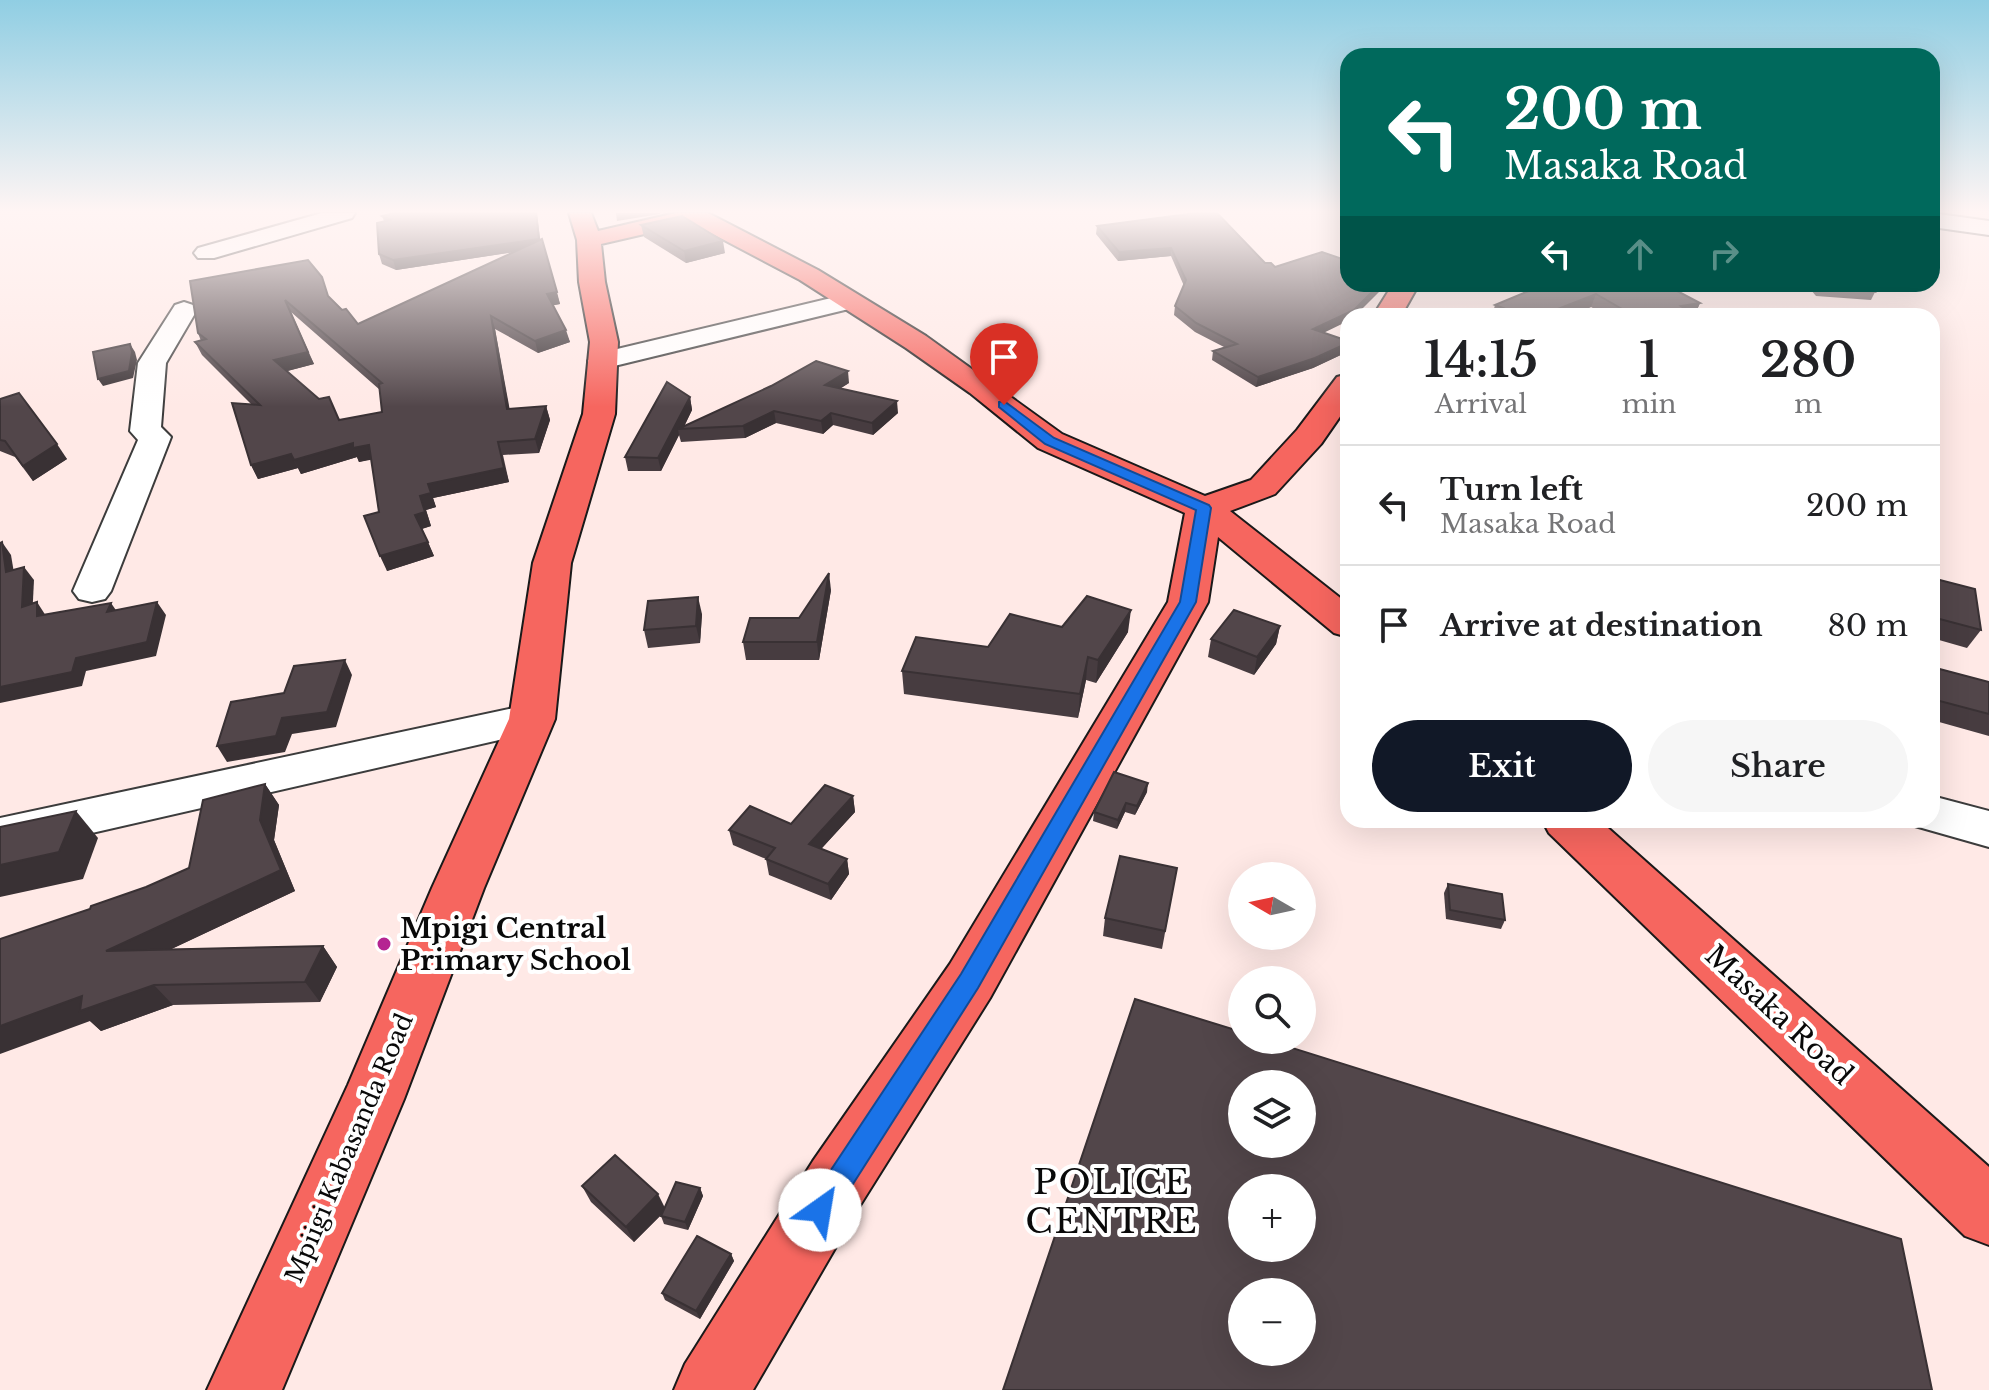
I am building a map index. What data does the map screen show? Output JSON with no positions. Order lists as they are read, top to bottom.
{
  "streets": {
    "main road": ["Masaka Road", "Mpiigi Kabasanda Road"]
  },
  "districts": ["POLICE CENTRE"],
  "places": ["Mpigi Central Primary School"],
  "north": "left",
  "page": {
    "turn": ["200 m", "Masaka Road"],
    "eta": [
      "14:15",
      "Arrival",
      "1",
      "min",
      "280",
      "m"
    ],
    "list": [
      {
        "name": "Turn left",
        "note": "Masaka Road",
        "value": "200 m"
      },
      {
        "name": "Arrive at destination",
        "value": "80 m"
      }
    ],
    "buttons": ["Exit", "Share"],
    "map_buttons": ["+", "−"]
  }
}
